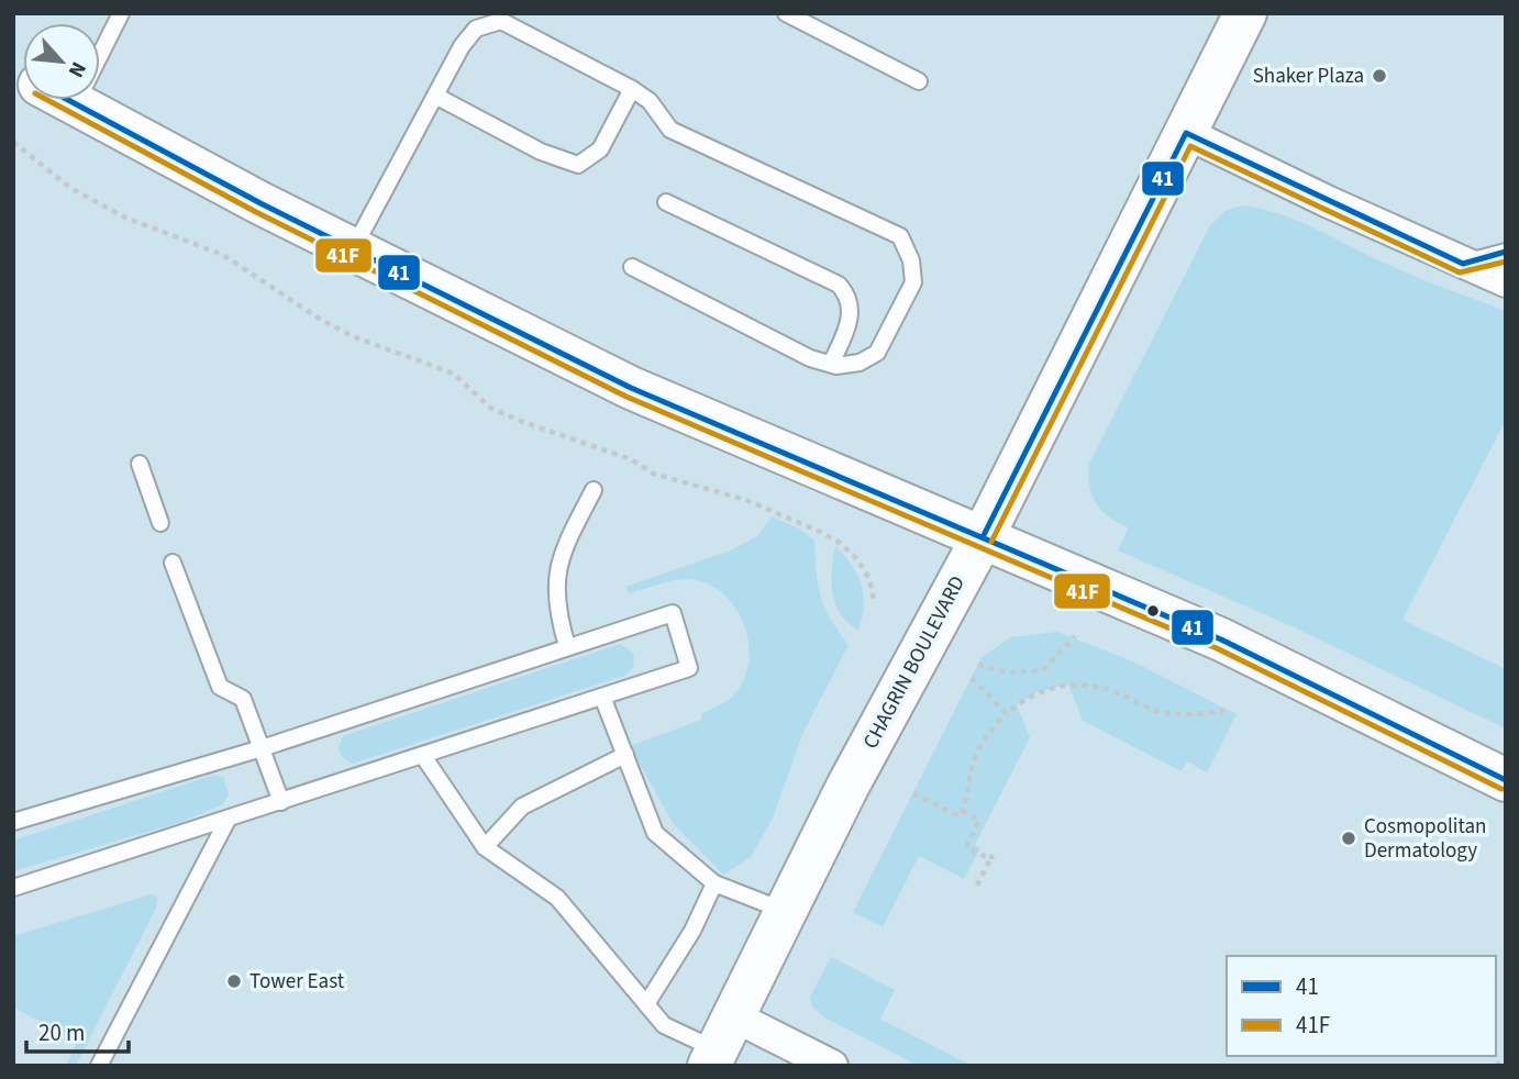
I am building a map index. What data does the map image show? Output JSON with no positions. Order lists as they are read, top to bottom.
{
  "streets": {
    "main road": ["CHAGRIN BOULEVARD"]
  },
  "places": ["Shaker Plaza", "Cosmopolitan Dermatology", "Tower East"],
  "lines": ["transit line 41", "transit line 41F"],
  "legend": ["41", "41F"],
  "scale_bar": "20 m",
  "north": "bottom right"
}
